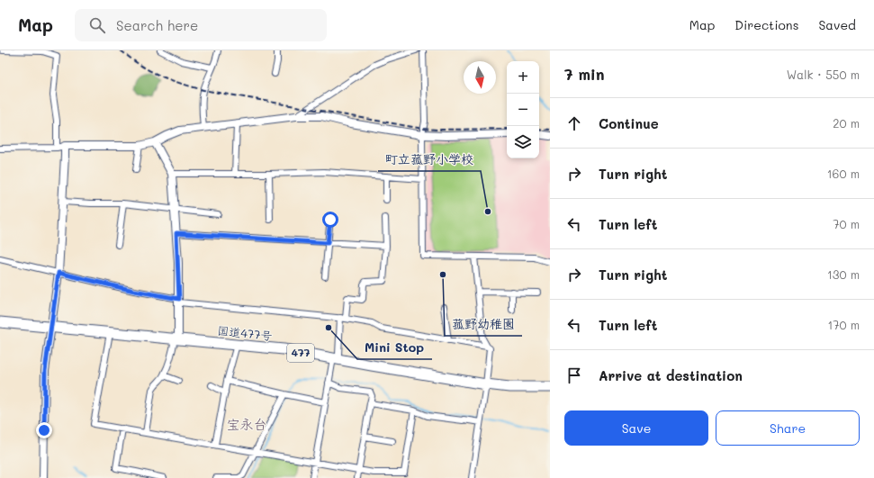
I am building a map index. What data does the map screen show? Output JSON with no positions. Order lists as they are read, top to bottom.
{
  "streets": {
    "highway": ["国道477号", "477"]
  },
  "districts": ["宝永台"],
  "places": ["町立菰野小学校", "菰野幼稚園", "Mini Stop"],
  "north": "bottom",
  "page": {
    "header": "Map",
    "search": "Search here",
    "nav": ["Map", "Directions", "Saved"],
    "heading": ["7 min", "Walk · 550 m"],
    "map_buttons": ["+", "−"],
    "list": [
      ["Continue", "20 m"],
      ["Turn right", "160 m"],
      ["Turn left", "70 m"],
      ["Turn right", "130 m"],
      ["Turn left", "170 m"],
      "Arrive at destination"
    ],
    "buttons": ["Save", "Share"]
  }
}
